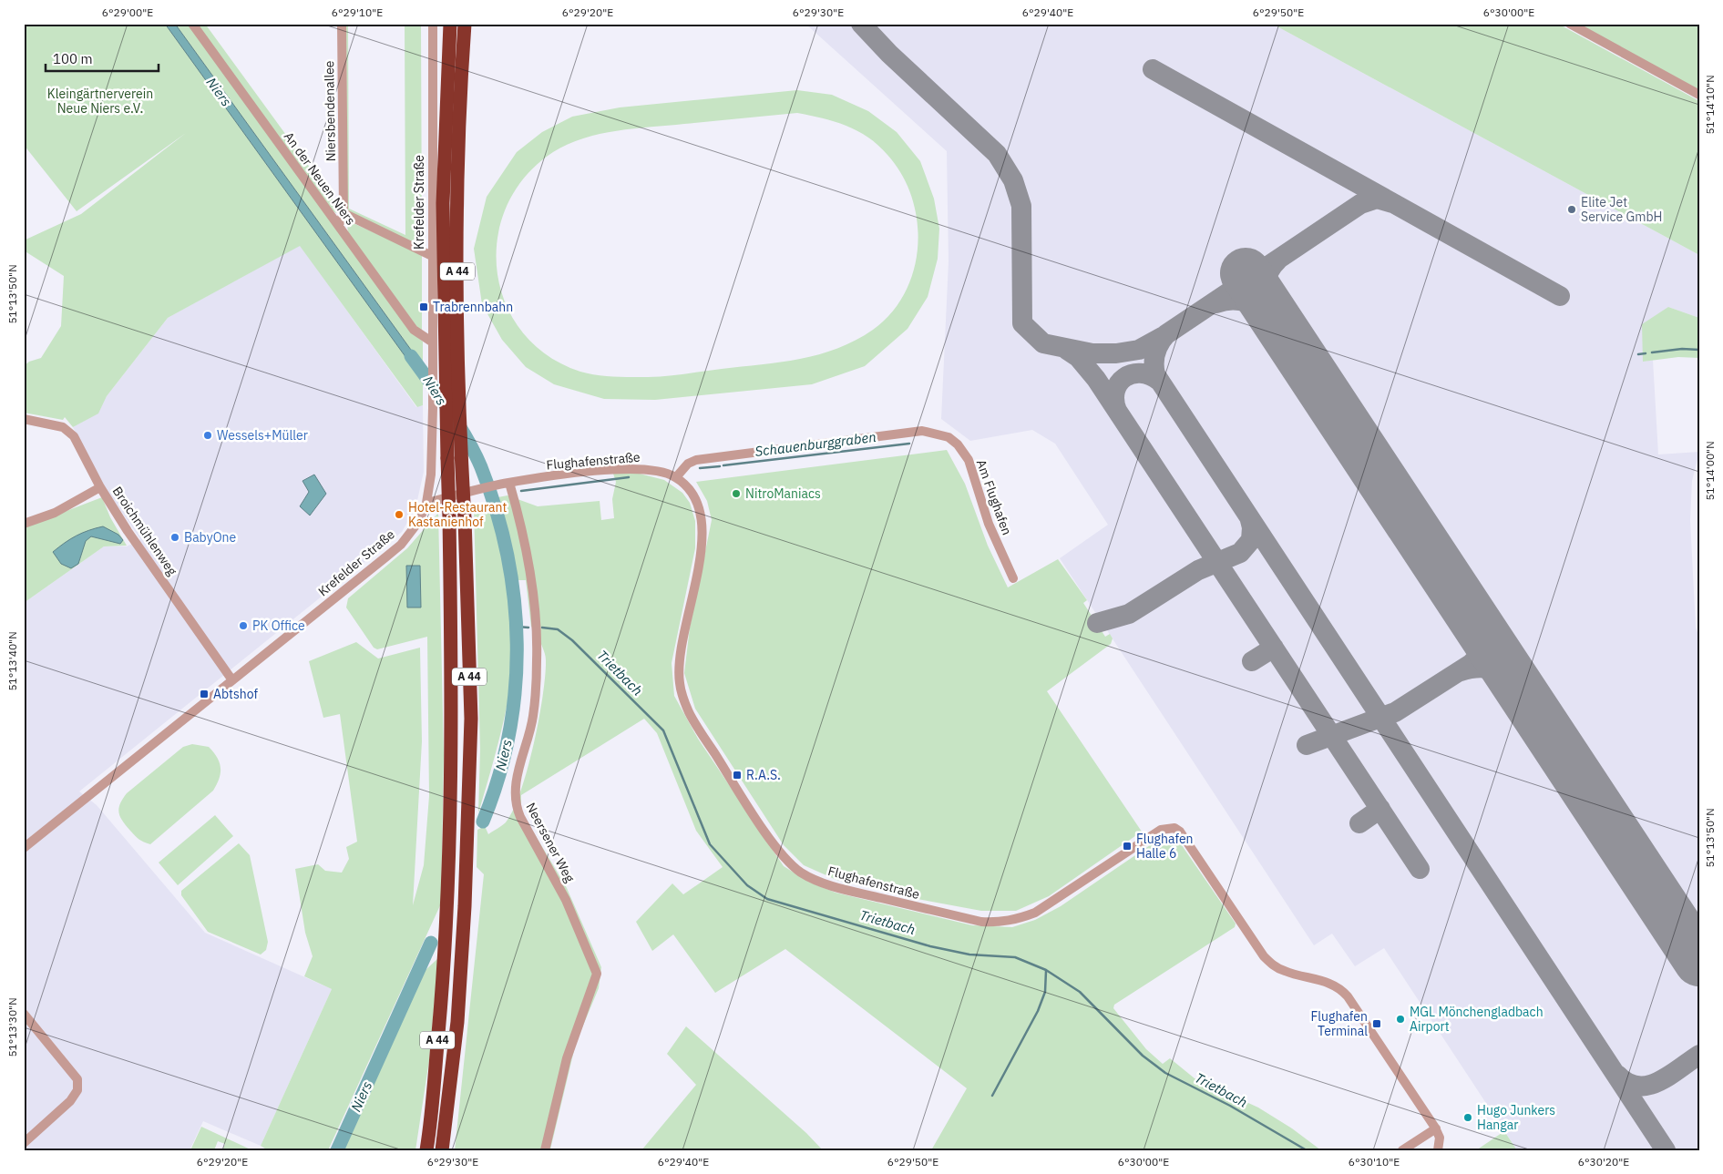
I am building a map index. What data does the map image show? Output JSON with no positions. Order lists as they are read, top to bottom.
{
  "streets": {
    "highway": ["A 44"],
    "street": [
      "Niersbendenallee",
      "An der Neuen Niers",
      "Krefelder Straße",
      "Flughafenstraße",
      "Am Flughafen",
      "Broichmühlenweg",
      "Neersener Weg"
    ]
  },
  "crossings": [
    ["Niersbendenallee", "An der Neuen Niers"],
    ["An der Neuen Niers", "Krefelder Straße"],
    ["Krefelder Straße", "Flughafenstraße"],
    ["Krefelder Straße", "Broichmühlenweg"],
    ["Flughafenstraße", "Am Flughafen"],
    ["Flughafenstraße", "Neersener Weg"]
  ],
  "water": ["Niers", "Schauenburggraben", "Trietbach"],
  "parks": ["Kleingärtnerverein Neue Niers e.V."],
  "places": {
    "other": [
      "Elite Jet Service GmbH",
      "Wessels+Müller",
      "NitroManiacs",
      "Hotel-Restaurant Kastanienhof",
      "BabyOne",
      "PK Office",
      "MGL Mönchengladbach Airport",
      "Hugo Junkers Hangar"
    ],
    "transit": [
      "Trabrennbahn",
      "Abtshof",
      "R.A.S.",
      "Flughafen Halle 6",
      "Flughafen Terminal"
    ]
  },
  "scale_bar": "100 m",
  "coordinates": [
    "6°29'00\"E",
    "6°29'10\"E",
    "6°29'20\"E",
    "6°29'30\"E",
    "6°29'40\"E",
    "6°29'50\"E",
    "6°30'00\"E",
    "51°14'10\"N",
    "51°13'50\"N",
    "51°14'00\"N",
    "51°13'40\"N",
    "51°13'30\"N",
    "6°30'10\"E",
    "6°30'20\"E"
  ]
}
